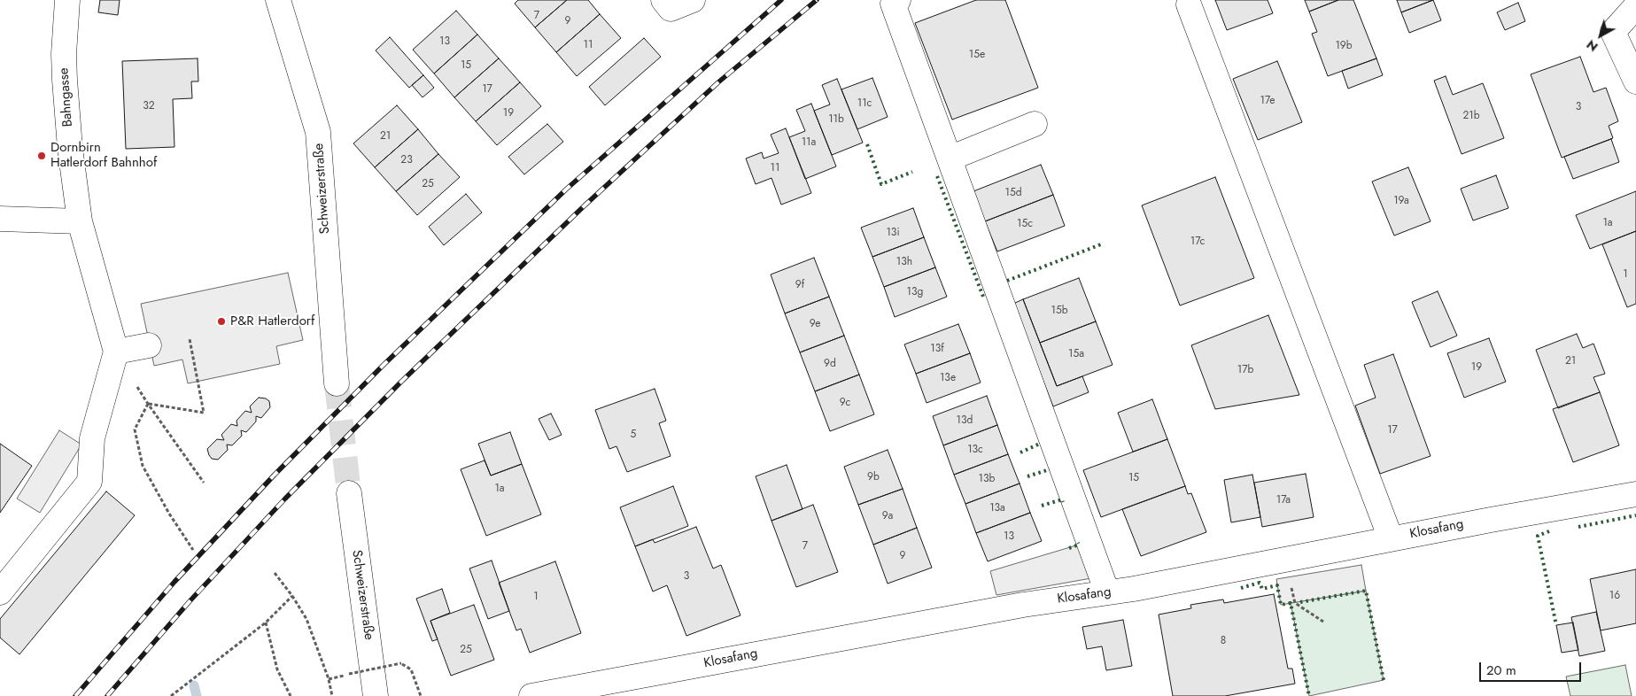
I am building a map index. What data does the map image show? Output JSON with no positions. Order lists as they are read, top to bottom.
{
  "streets": {
    "street": ["Bahngasse", "Schweizerstraße", "Klosafang"]
  },
  "places": ["Dornbirn Hatlerdorf Bahnhof", "P&R Hatlerdorf"],
  "house_numbers": [
    "7",
    "9",
    "13",
    "11",
    "19b",
    "15e",
    "15",
    "17",
    "17e",
    "11c",
    "32",
    "3",
    "19",
    "21b",
    "11b",
    "21",
    "11a",
    "23",
    "11",
    "25",
    "15d",
    "19a",
    "1a",
    "15c",
    "13i",
    "17c",
    "13h",
    "1",
    "9f",
    "13g",
    "15b",
    "9e",
    "13f",
    "15a",
    "21",
    "9d",
    "19",
    "17b",
    "13e",
    "9c",
    "13d",
    "17",
    "5",
    "13c",
    "9b",
    "15",
    "13b",
    "1a",
    "17a",
    "13a",
    "9a",
    "13",
    "7",
    "9",
    "3",
    "16",
    "1",
    "8",
    "25"
  ],
  "scale_bar": "20 m",
  "north": "bottom left"
}
